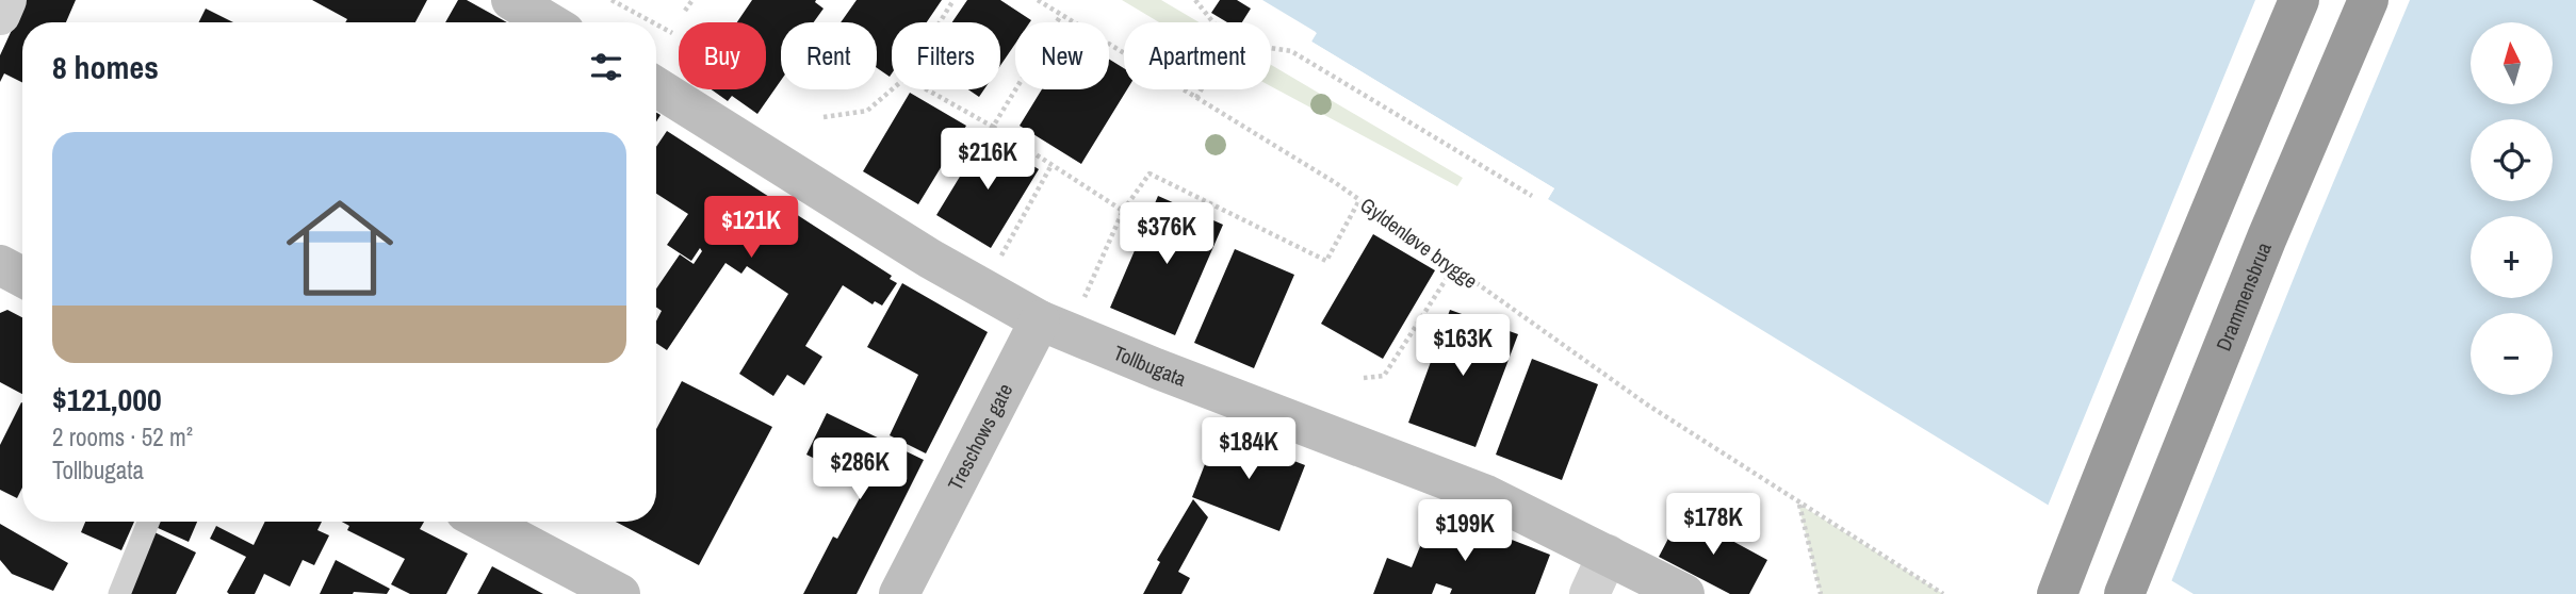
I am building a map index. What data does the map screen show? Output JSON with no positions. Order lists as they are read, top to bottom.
{
  "streets": {
    "highway": ["Drammensbrua"],
    "main road": ["Tollbugata", "Treschows gate"],
    "path": ["Gyldenløve brygge"]
  },
  "crossings": [
    ["Tollbugata", "Treschows gate"]
  ],
  "north": "top",
  "page": {
    "map_buttons": ["+", "−"],
    "chip": [
      "Buy",
      "Rent",
      "Filters",
      "New",
      "Apartment"
    ],
    "heading": "8 homes",
    "list": [
      {
        "name": "$121,000",
        "note": "2 rooms · 52 m² · Tollbugata"
      }
    ],
    "price": [
      "$216K",
      "$121K",
      "$376K",
      "$163K",
      "$184K",
      "$286K",
      "$178K",
      "$199K"
    ]
  }
}
